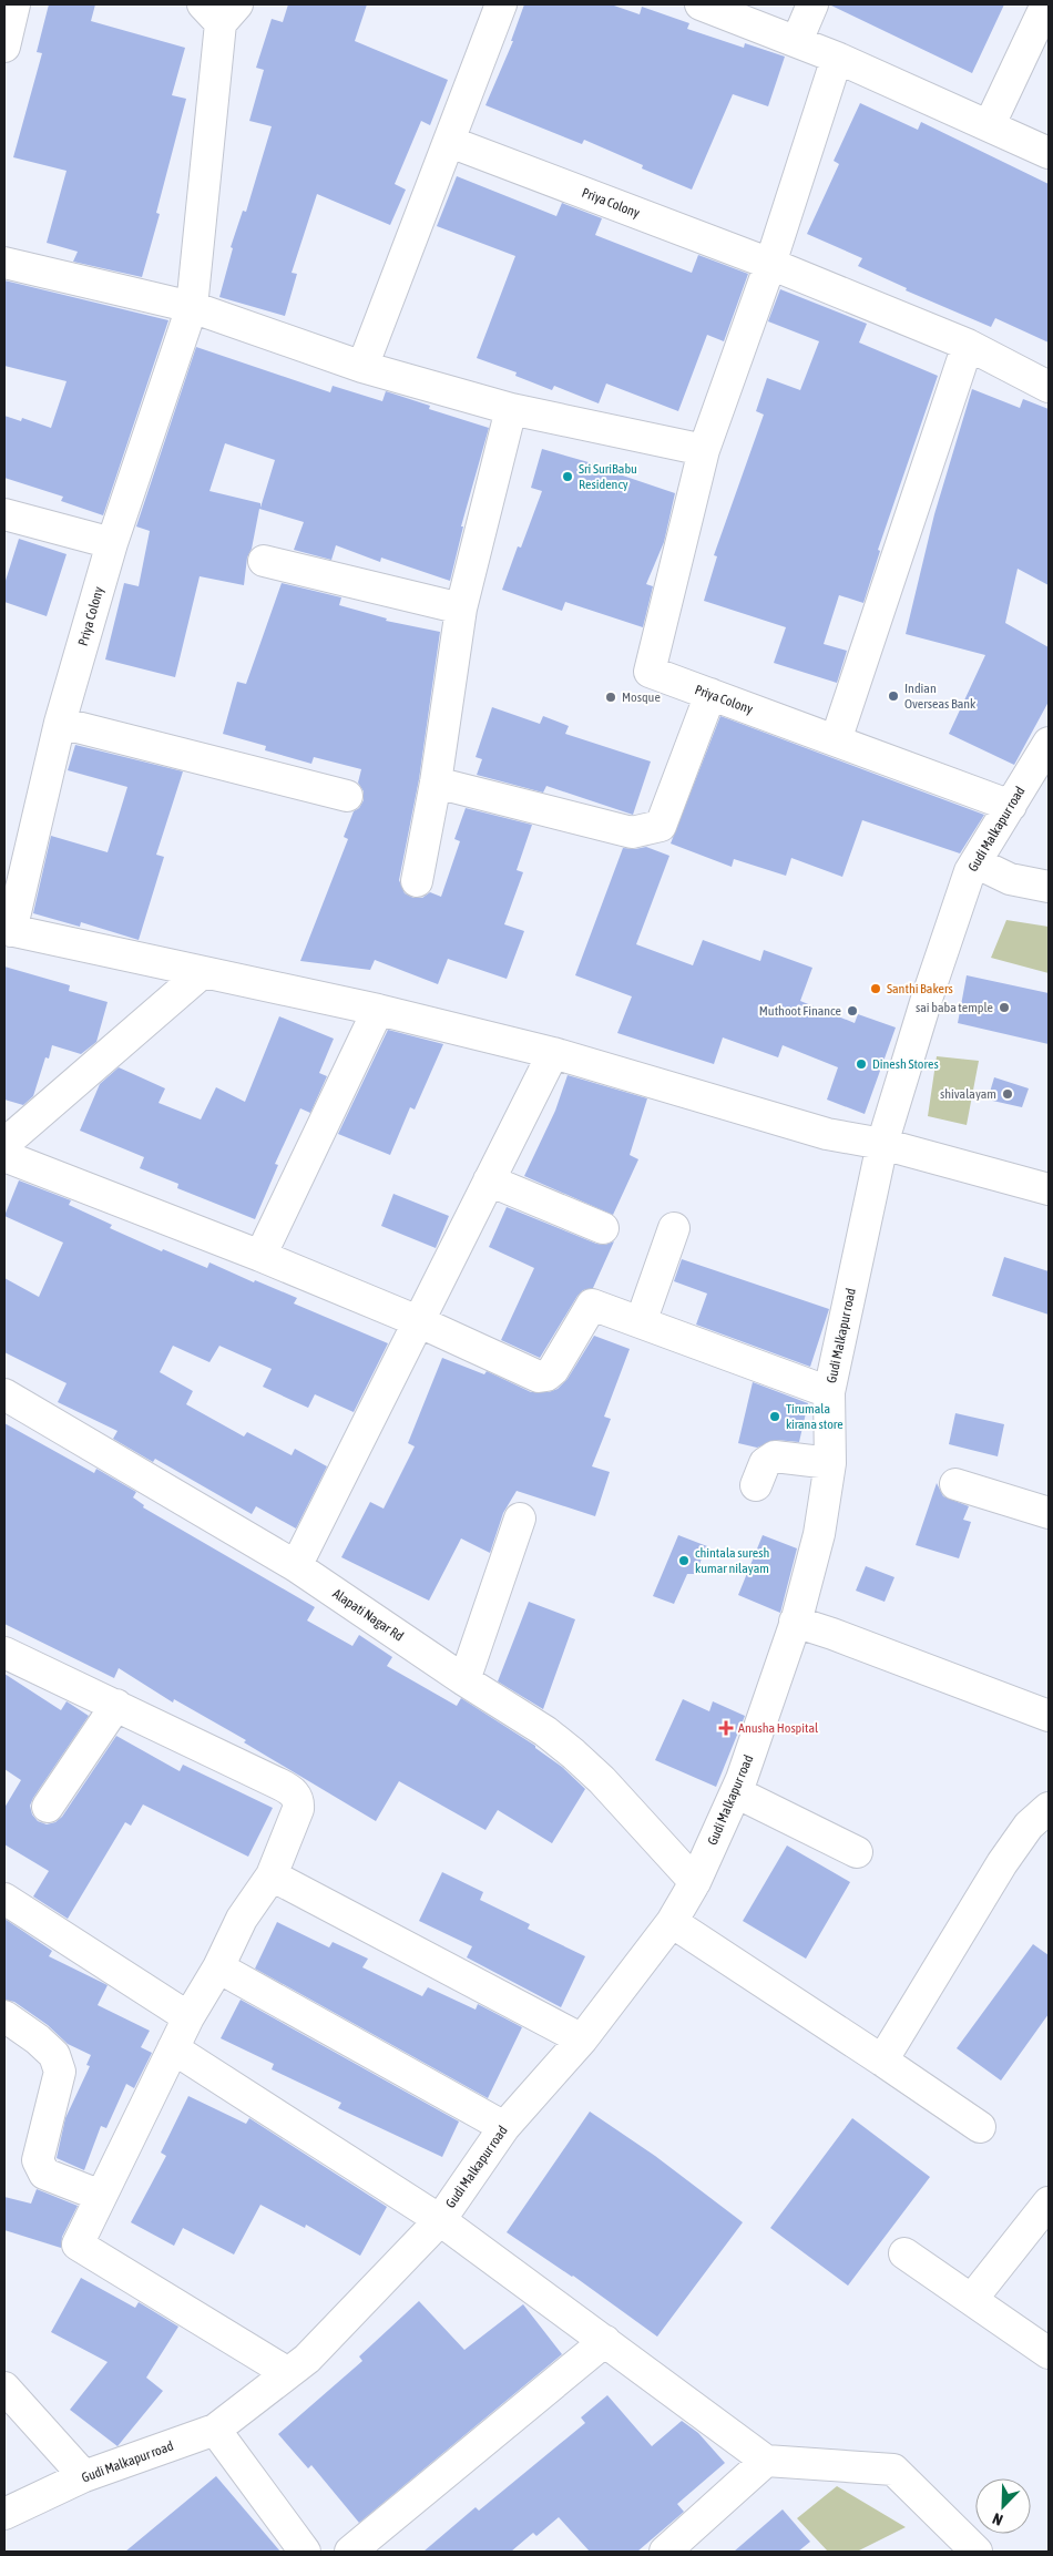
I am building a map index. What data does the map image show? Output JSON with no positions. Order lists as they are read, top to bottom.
{
  "streets": {
    "street": ["Priya Colony", "Gudi Malkapur road", "Alapati Nagar Rd"]
  },
  "crossings": [
    ["Priya Colony", "Gudi Malkapur road"],
    ["Gudi Malkapur road", "Alapati Nagar Rd"]
  ],
  "places": {
    "other": [
      "Sri SuriBabu Residency",
      "Indian Overseas Bank",
      "Mosque",
      "Santhi Bakers",
      "sai baba temple",
      "Muthoot Finance",
      "Dinesh Stores",
      "shivalayam",
      "Tirumala kirana store",
      "chintala suresh kumar nilayam"
    ],
    "health": ["Anusha Hospital"]
  },
  "north": "bottom left"
}
